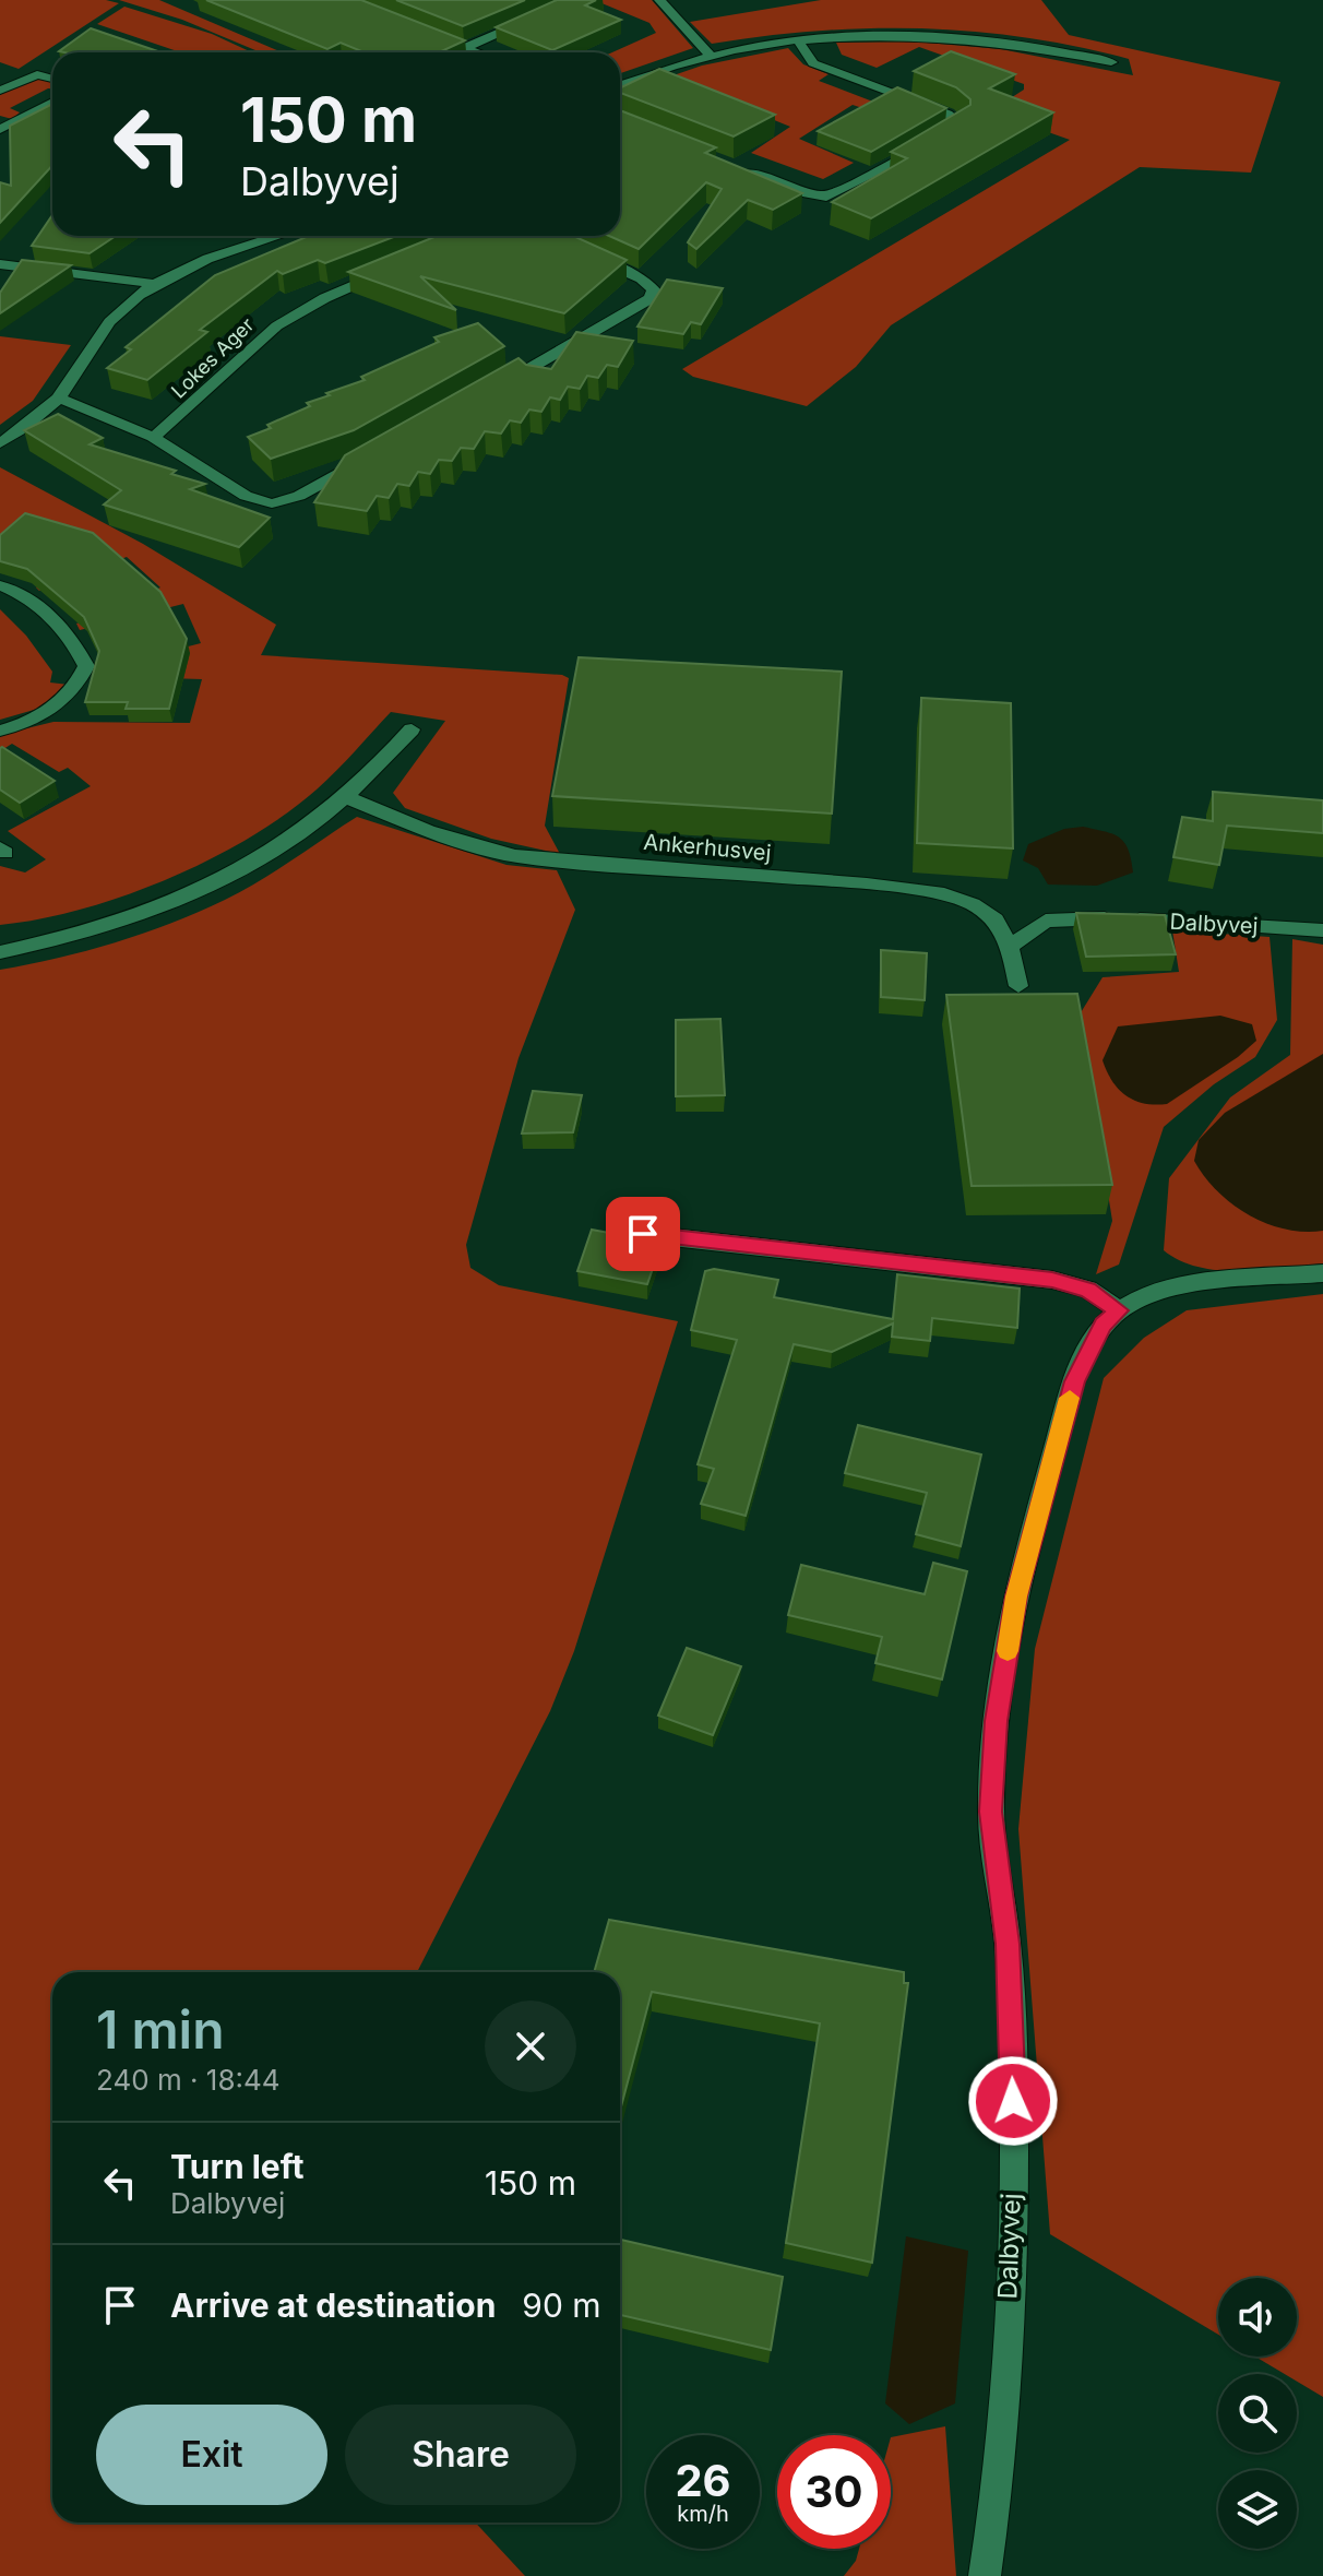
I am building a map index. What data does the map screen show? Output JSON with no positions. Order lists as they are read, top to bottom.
{
  "streets": {
    "street": ["Lokes Ager", "Ankerhusvej", "Dalbyvej"]
  },
  "crossings": [
    ["Ankerhusvej", "Dalbyvej"]
  ],
  "page": {
    "turn": ["150 m", "Dalbyvej"],
    "heading": ["1 min", "240 m · 18:44"],
    "list": [
      {
        "name": "Turn left",
        "note": "Dalbyvej",
        "value": "150 m"
      },
      {
        "name": "Arrive at destination",
        "value": "90 m"
      }
    ],
    "buttons": ["Exit", "Share"],
    "speed": "26 km/h",
    "limit": "30"
  }
}
